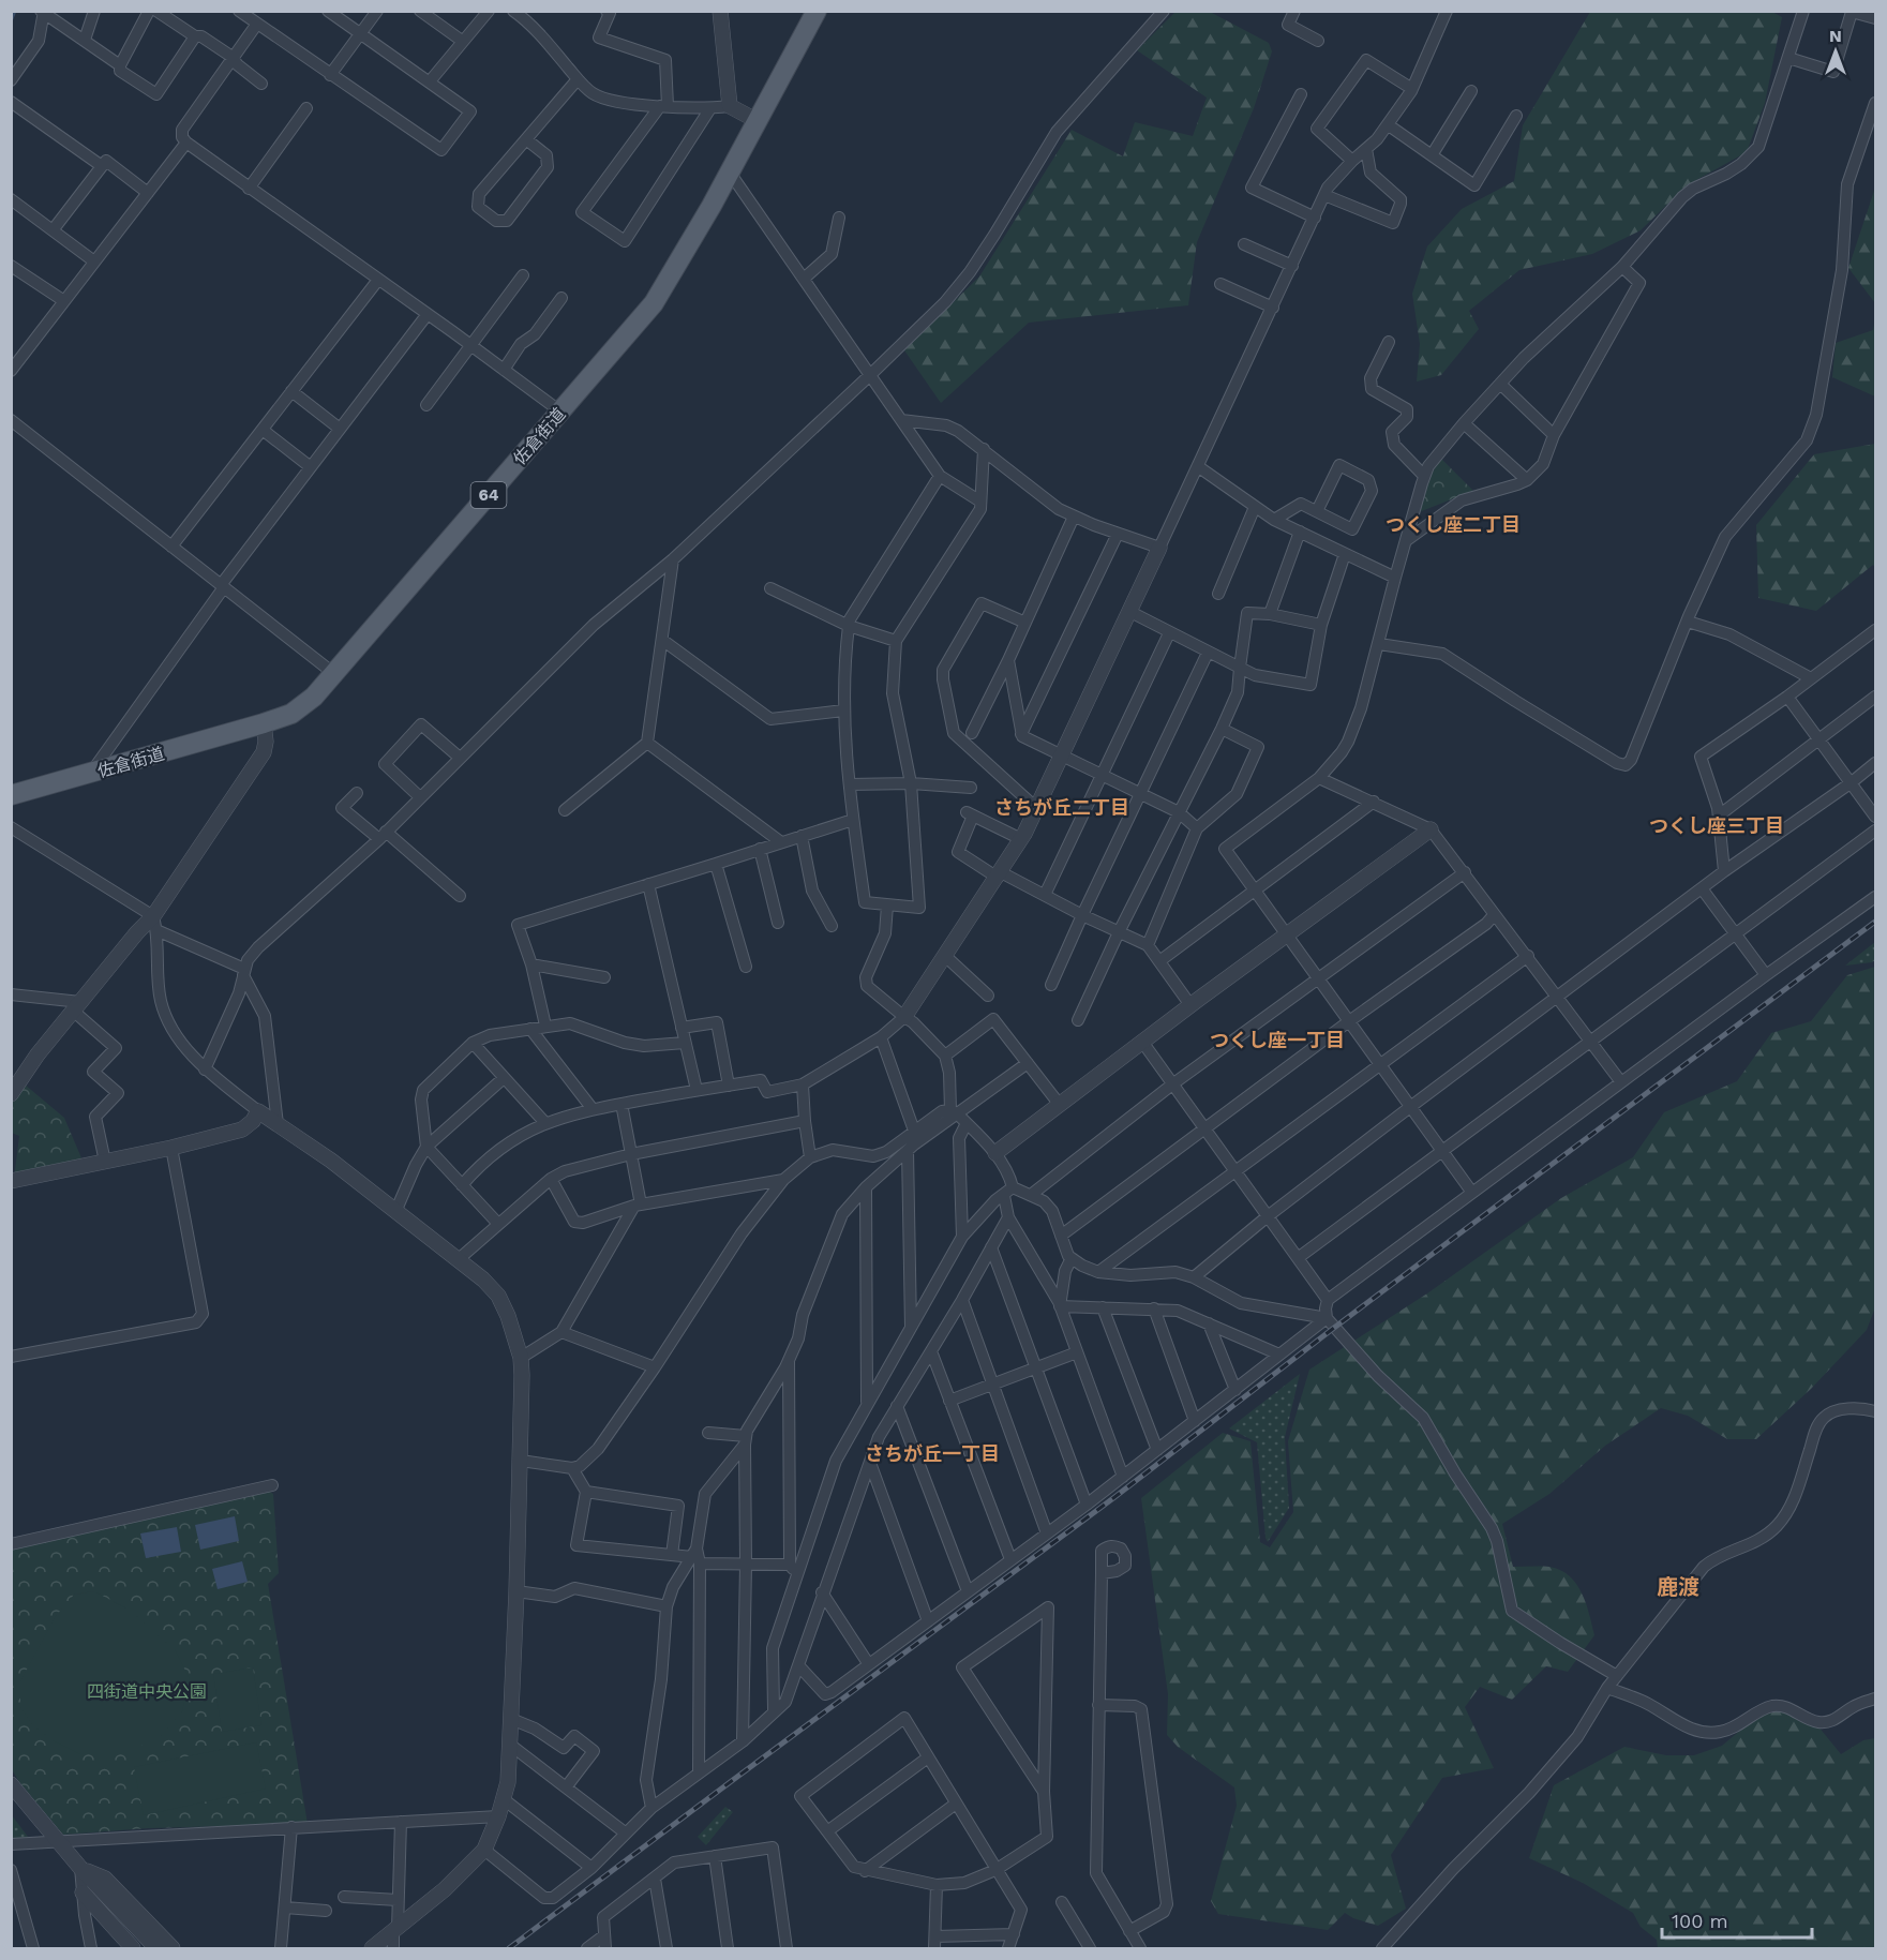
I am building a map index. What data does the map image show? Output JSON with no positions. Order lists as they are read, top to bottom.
{
  "streets": {
    "main road": ["佐倉街道", "64"]
  },
  "districts": [
    "つくし座二丁目",
    "さちが丘二丁目",
    "つくし座三丁目",
    "つくし座一丁目",
    "さちが丘一丁目",
    "鹿渡"
  ],
  "parks": ["四街道中央公園"],
  "scale_bar": "100 m",
  "north": "top"
}
